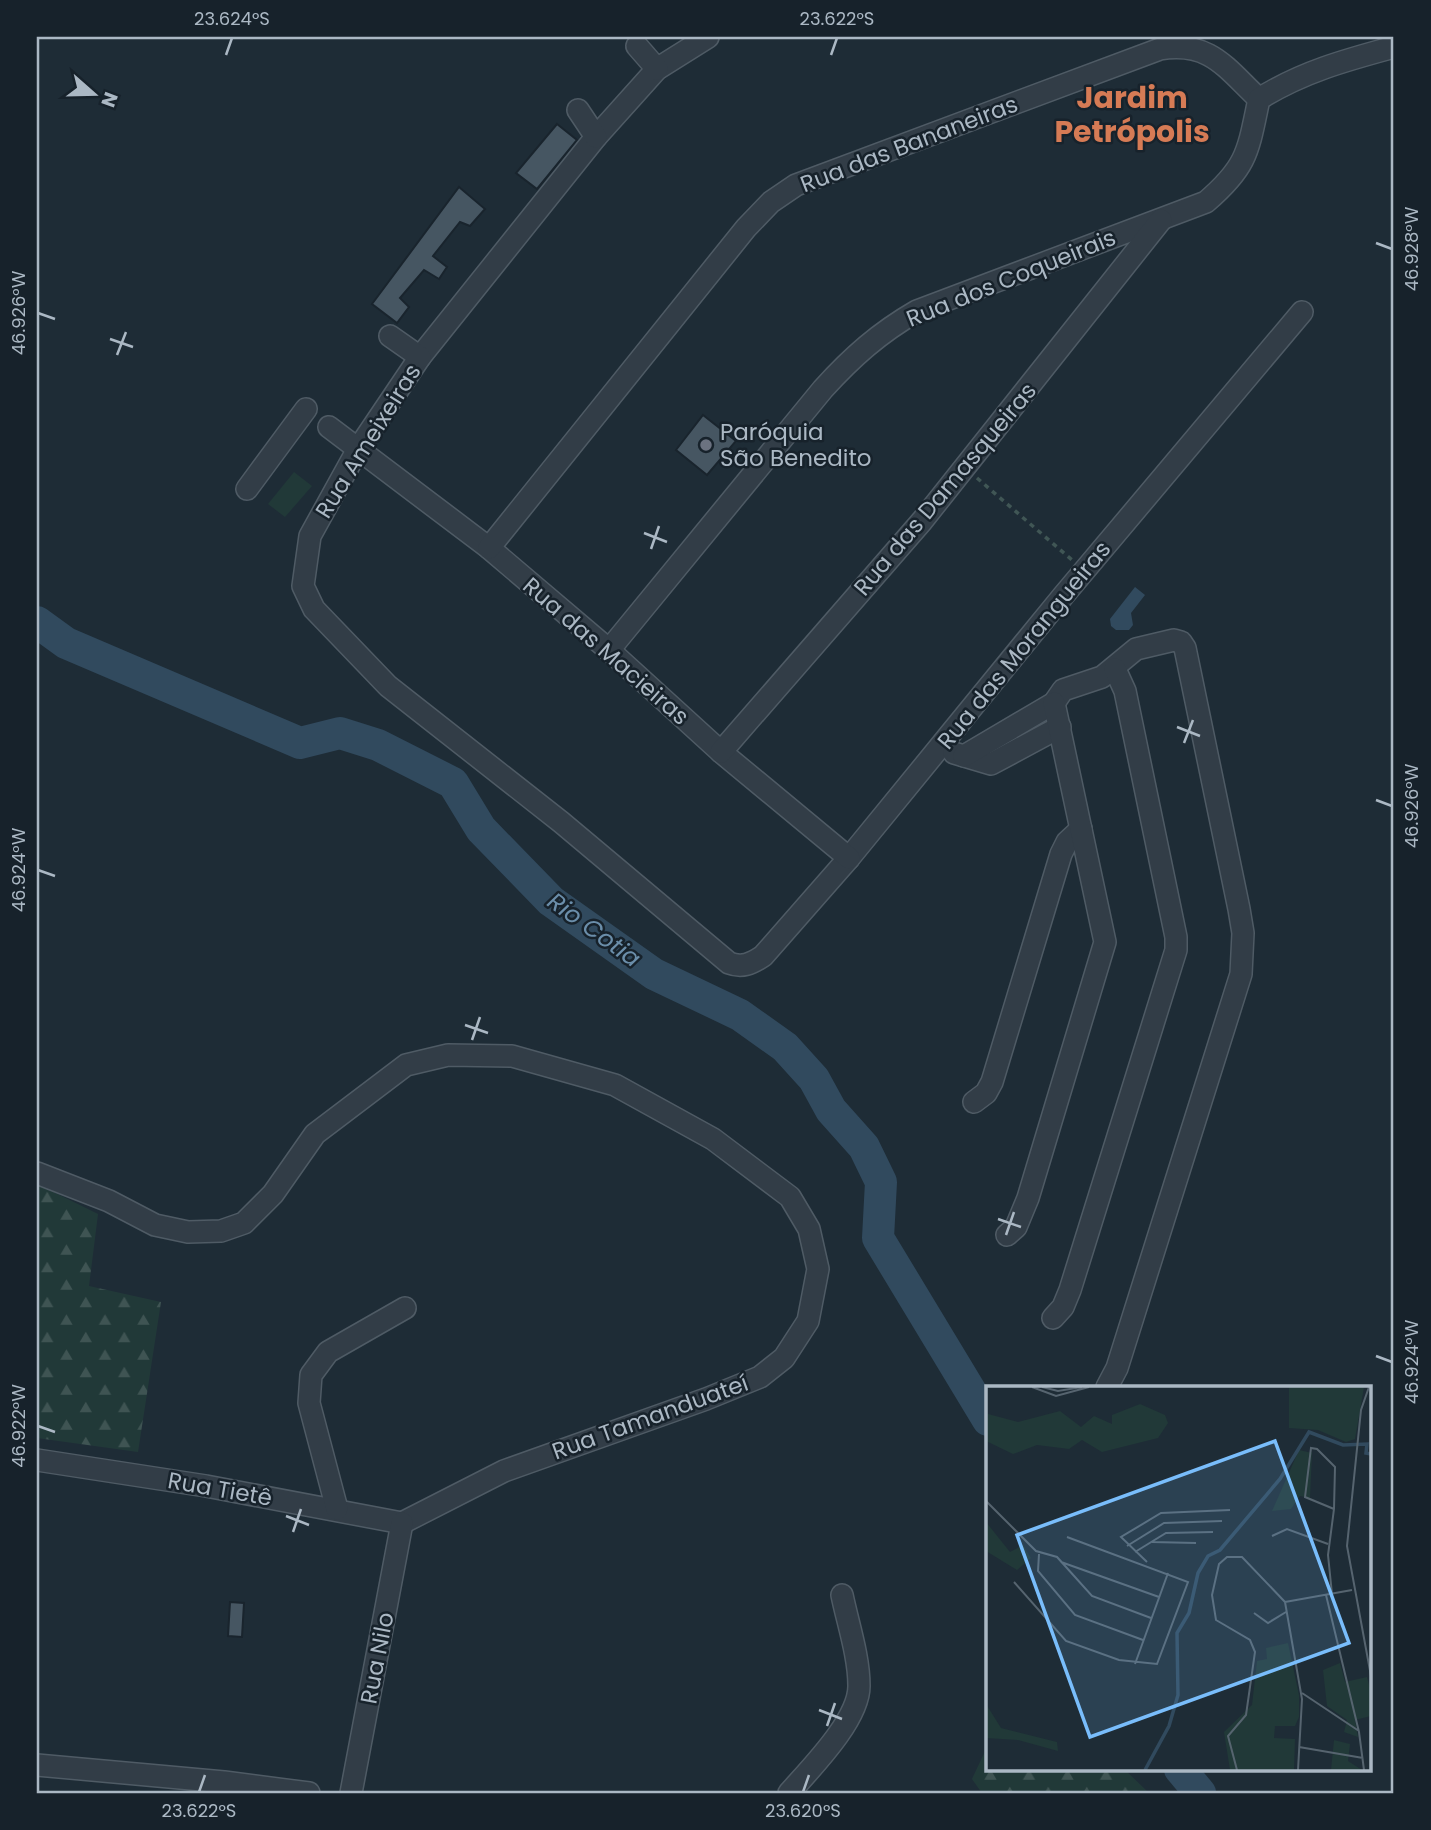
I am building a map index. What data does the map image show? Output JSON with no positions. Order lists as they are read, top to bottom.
{
  "streets": {
    "street": [
      "Rua das Bananeiras",
      "Rua dos Coqueirais",
      "Rua Ameixeiras",
      "Rua das Damasqueiras",
      "Rua das Morangueiras",
      "Rua das Macieiras",
      "Rua Tamanduateí",
      "Rua Tietê",
      "Rua Nilo"
    ]
  },
  "crossings": [
    ["Rua das Bananeiras", "Rua dos Coqueirais"],
    ["Rua das Bananeiras", "Rua das Macieiras"],
    ["Rua dos Coqueirais", "Rua das Damasqueiras"],
    ["Rua dos Coqueirais", "Rua das Macieiras"],
    ["Rua Ameixeiras", "Rua das Morangueiras"],
    ["Rua Ameixeiras", "Rua das Macieiras"],
    ["Rua das Damasqueiras", "Rua das Macieiras"],
    ["Rua das Morangueiras", "Rua das Macieiras"],
    ["Rua Tamanduateí", "Rua Tietê"],
    ["Rua Tamanduateí", "Rua Nilo"],
    ["Rua Tietê", "Rua Nilo"]
  ],
  "districts": ["Jardim Petrópolis"],
  "water": ["Rio Cotia"],
  "places": ["Paróquia São Benedito"],
  "north": "right",
  "coordinates": [
    "23.624°S",
    "23.622°S",
    "46.928°W",
    "46.926°W",
    "46.924°W",
    "46.922°W",
    "23.620°S"
  ]
}
